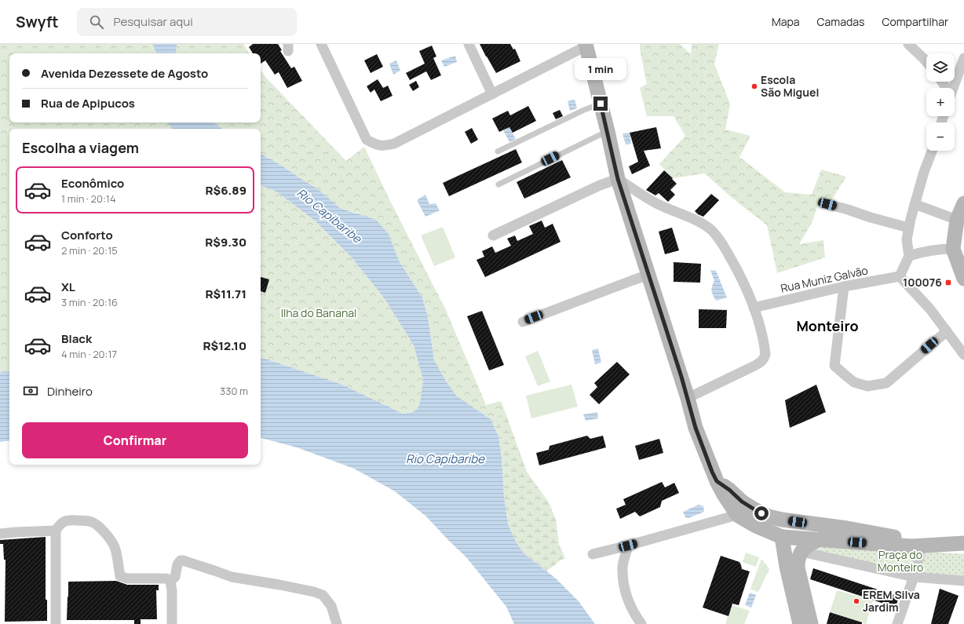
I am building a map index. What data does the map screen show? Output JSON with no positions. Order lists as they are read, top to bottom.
{
  "streets": {
    "street": ["Rua Muniz Galvão"]
  },
  "districts": ["Monteiro"],
  "water": ["Rio Capibaribe"],
  "parks": ["Ilha do Bananal", "Praça do Monteiro"],
  "places": {
    "other": ["Escola São Miguel", "EREM Silva Jardim"],
    "transit": ["100076"]
  },
  "page": {
    "header": "Swyft",
    "search": "Pesquisar aqui",
    "nav": ["Mapa", "Camadas", "Compartilhar"],
    "map_buttons": ["+", "−"],
    "banner": ["Avenida Dezessete de Agosto", "Rua de Apipucos"],
    "bubble": "1 min",
    "heading": "Escolha a viagem",
    "list": [
      {
        "name": "Econômico",
        "note": "1 min · 20:14",
        "value": "R$6.89"
      },
      {
        "name": "Conforto",
        "note": "2 min · 20:15",
        "value": "R$9.30"
      },
      {
        "name": "XL",
        "note": "3 min · 20:16",
        "value": "R$11.71"
      },
      {
        "name": "Black",
        "note": "4 min · 20:17",
        "value": "R$12.10"
      }
    ],
    "pay": ["Dinheiro", "330 m"],
    "buttons": "Confirmar"
  }
}
